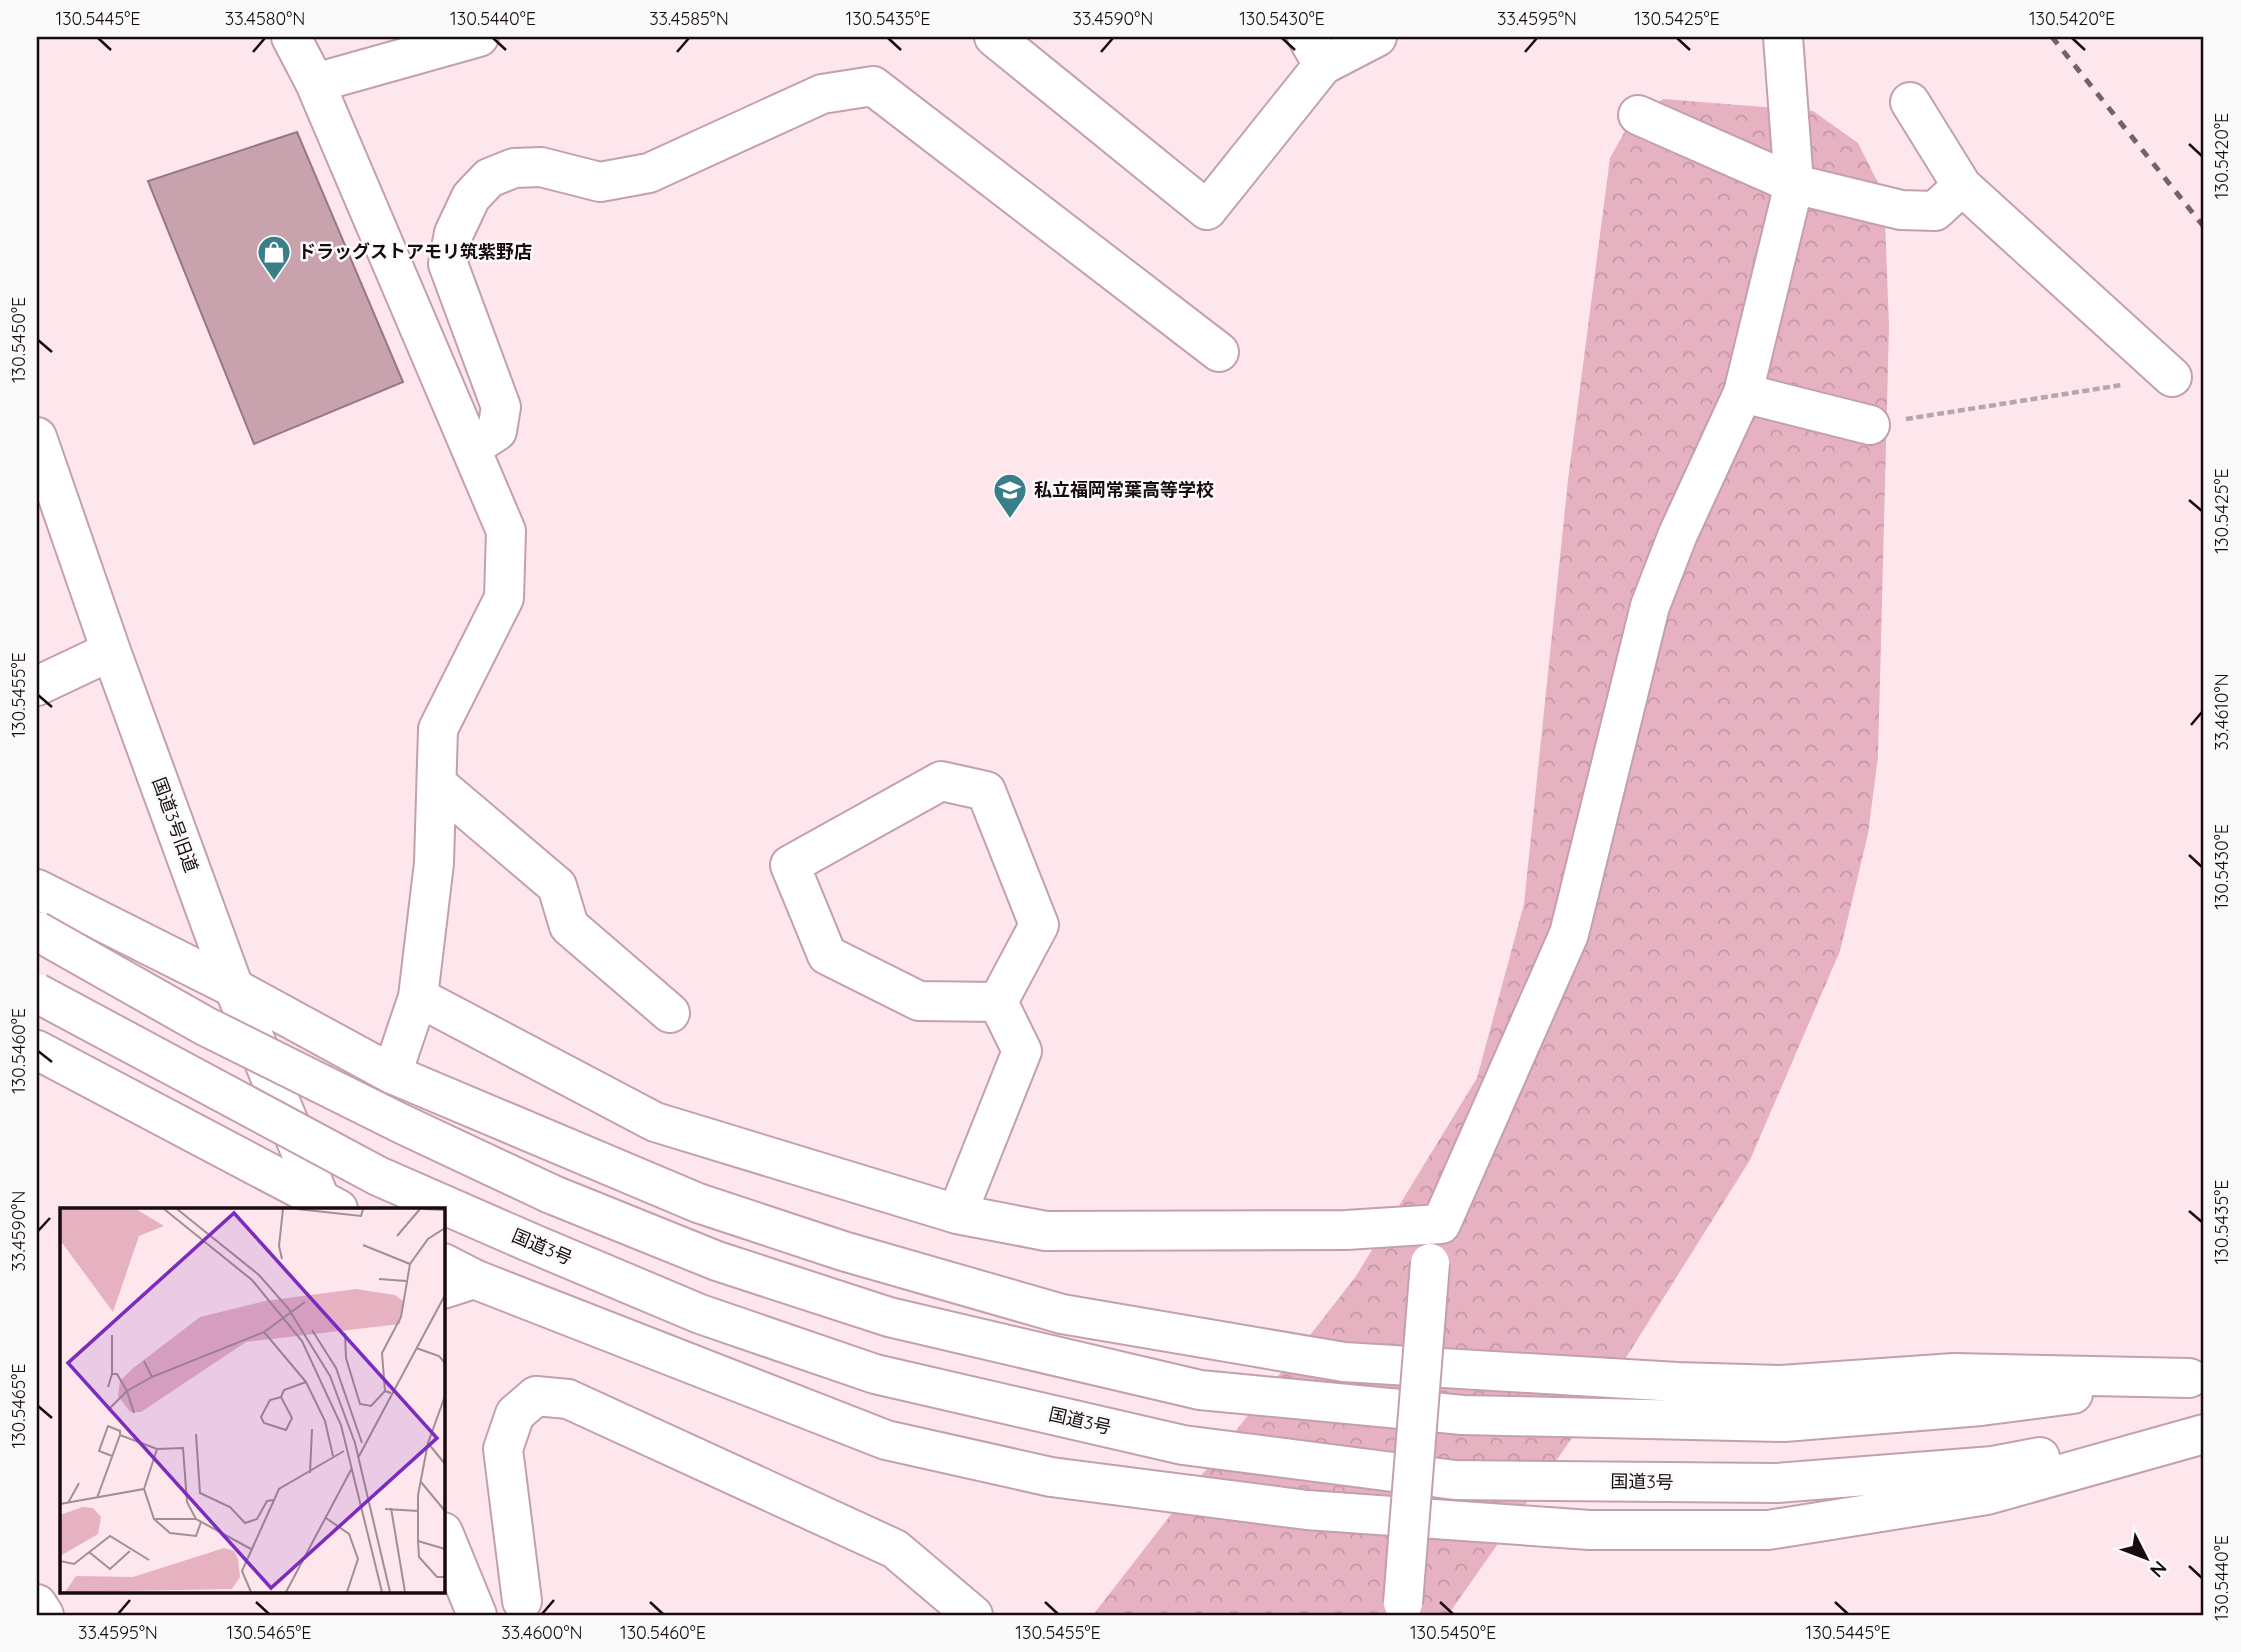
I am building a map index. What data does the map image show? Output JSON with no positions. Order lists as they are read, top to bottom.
{
  "streets": {
    "main road": ["国道3号旧道", "国道3号"]
  },
  "places": {
    "shop": ["ドラッグストアモリ筑紫野店"],
    "school or university": ["私立福岡常葉高等学校"]
  },
  "north": "bottom right",
  "coordinates": [
    "130.5445°E",
    "33.4580°N",
    "130.5440°E",
    "33.4585°N",
    "130.5435°E",
    "33.4590°N",
    "130.5430°E",
    "33.4595°N",
    "130.5425°E",
    "130.5420°E",
    "130.5450°E",
    "130.5455°E",
    "33.4610°N",
    "130.5460°E",
    "130.5465°E",
    "33.4600°N"
  ]
}
